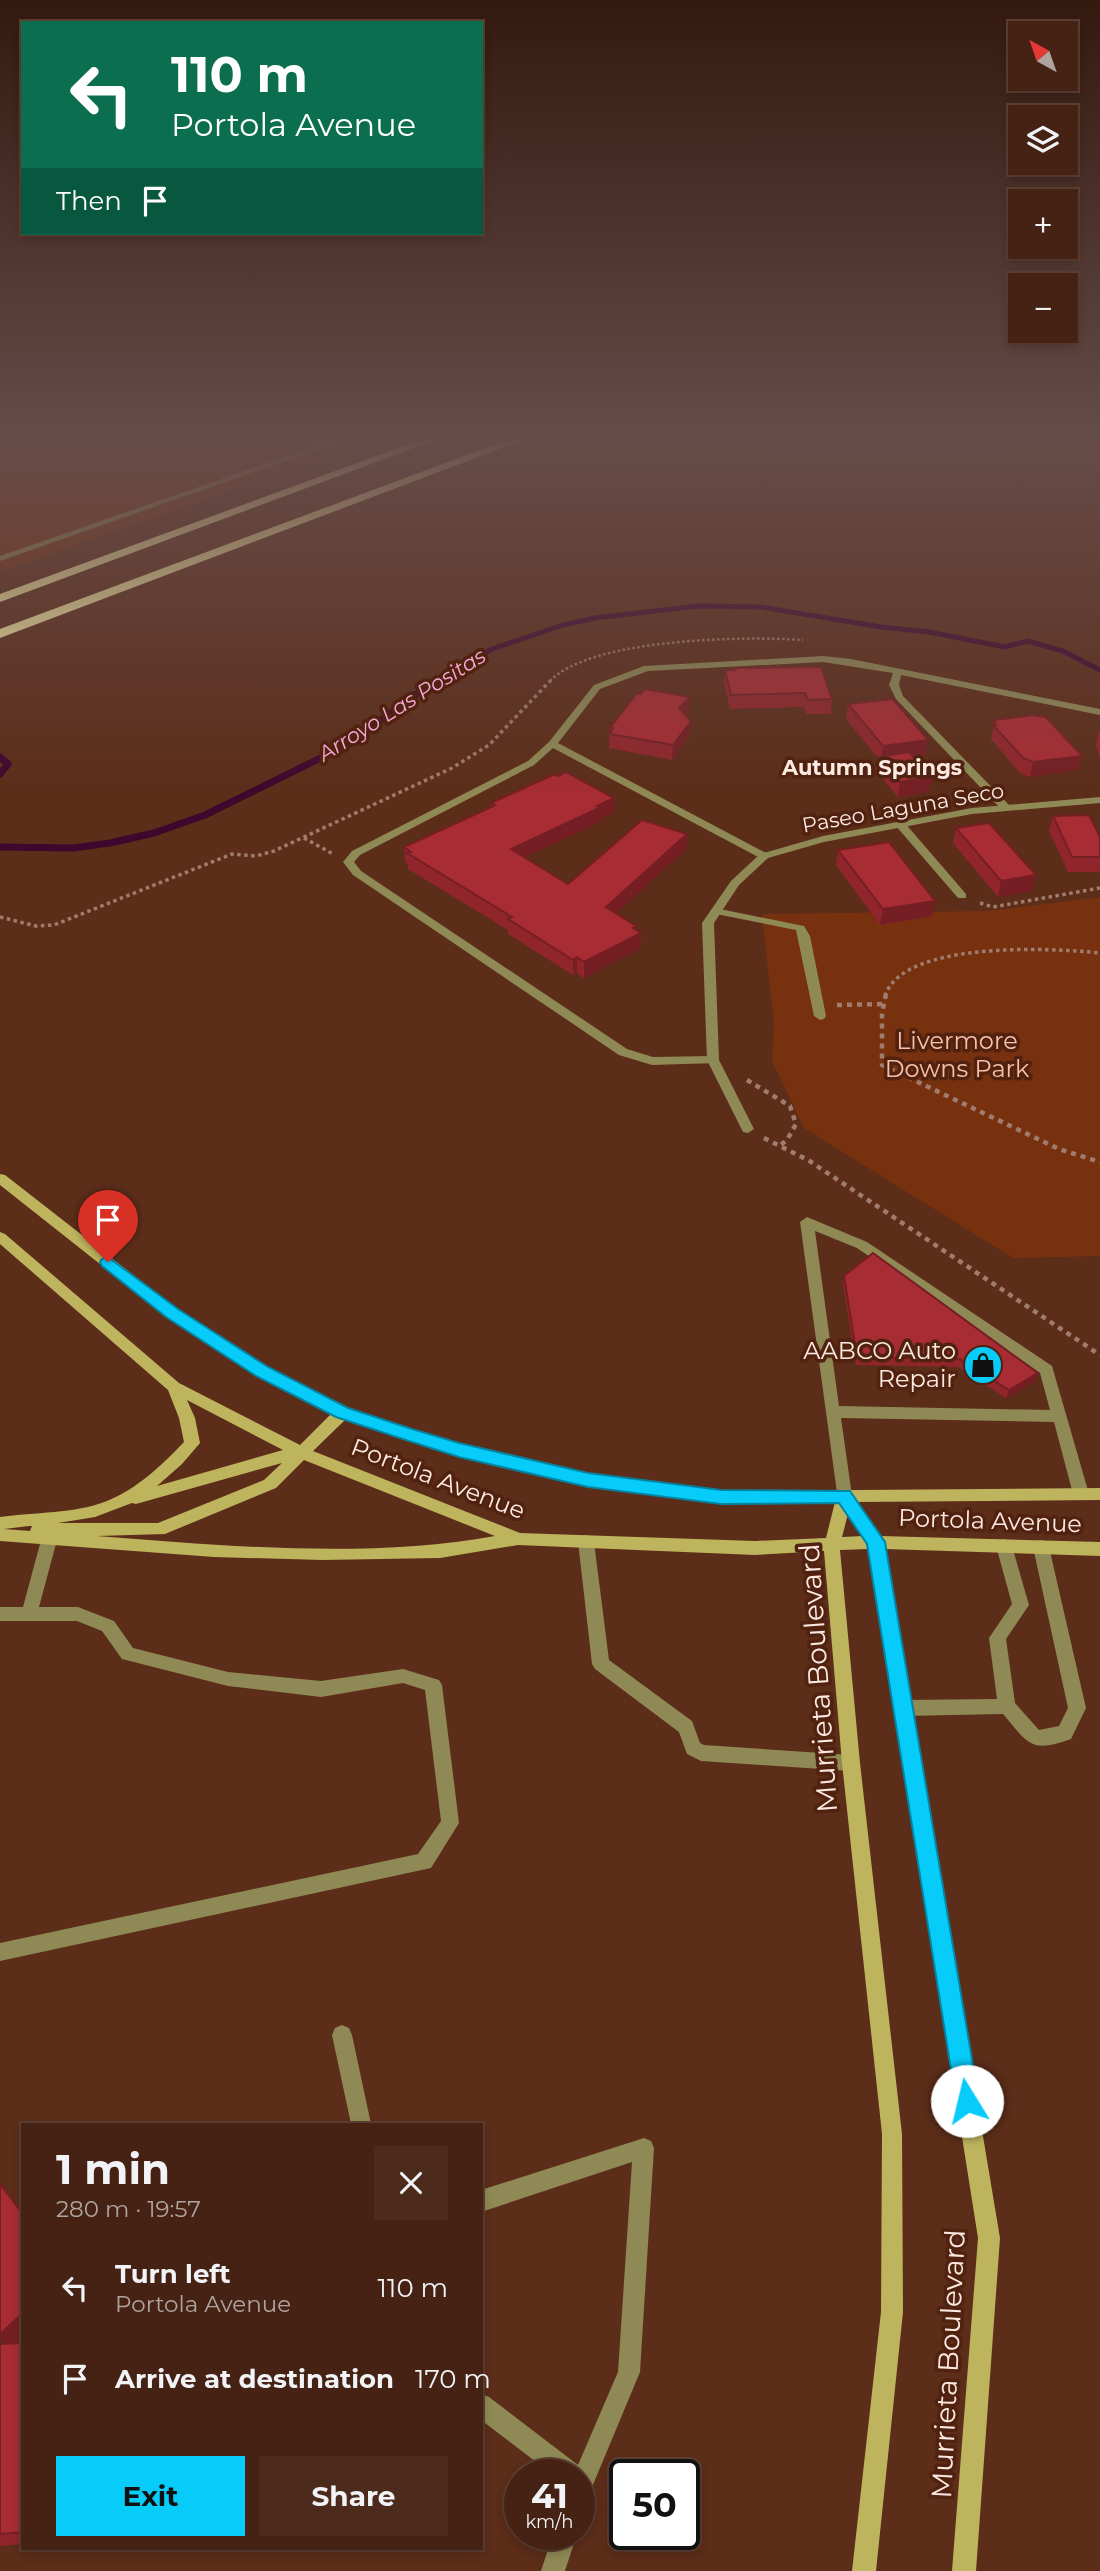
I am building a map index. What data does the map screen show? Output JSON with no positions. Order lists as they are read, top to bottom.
{
  "streets": {
    "main road": ["Portola Avenue", "Murrieta Boulevard"],
    "street": ["Paseo Laguna Seco"]
  },
  "crossings": [
    ["Portola Avenue", "Murrieta Boulevard"]
  ],
  "districts": ["Autumn Springs"],
  "water": ["Arroyo Las Positas"],
  "parks": ["Livermore Downs Park"],
  "places": {
    "shop": ["AABCO Auto Repair"]
  },
  "north": "top left",
  "page": {
    "map_buttons": ["+", "−"],
    "turn": ["110 m", "Portola Avenue"],
    "then": "Then",
    "heading": ["1 min", "280 m · 19:57"],
    "list": [
      {
        "name": "Turn left",
        "note": "Portola Avenue",
        "value": "110 m"
      },
      {
        "name": "Arrive at destination",
        "value": "170 m"
      }
    ],
    "buttons": ["Exit", "Share"],
    "speed": "41 km/h",
    "limit": "50"
  }
}
